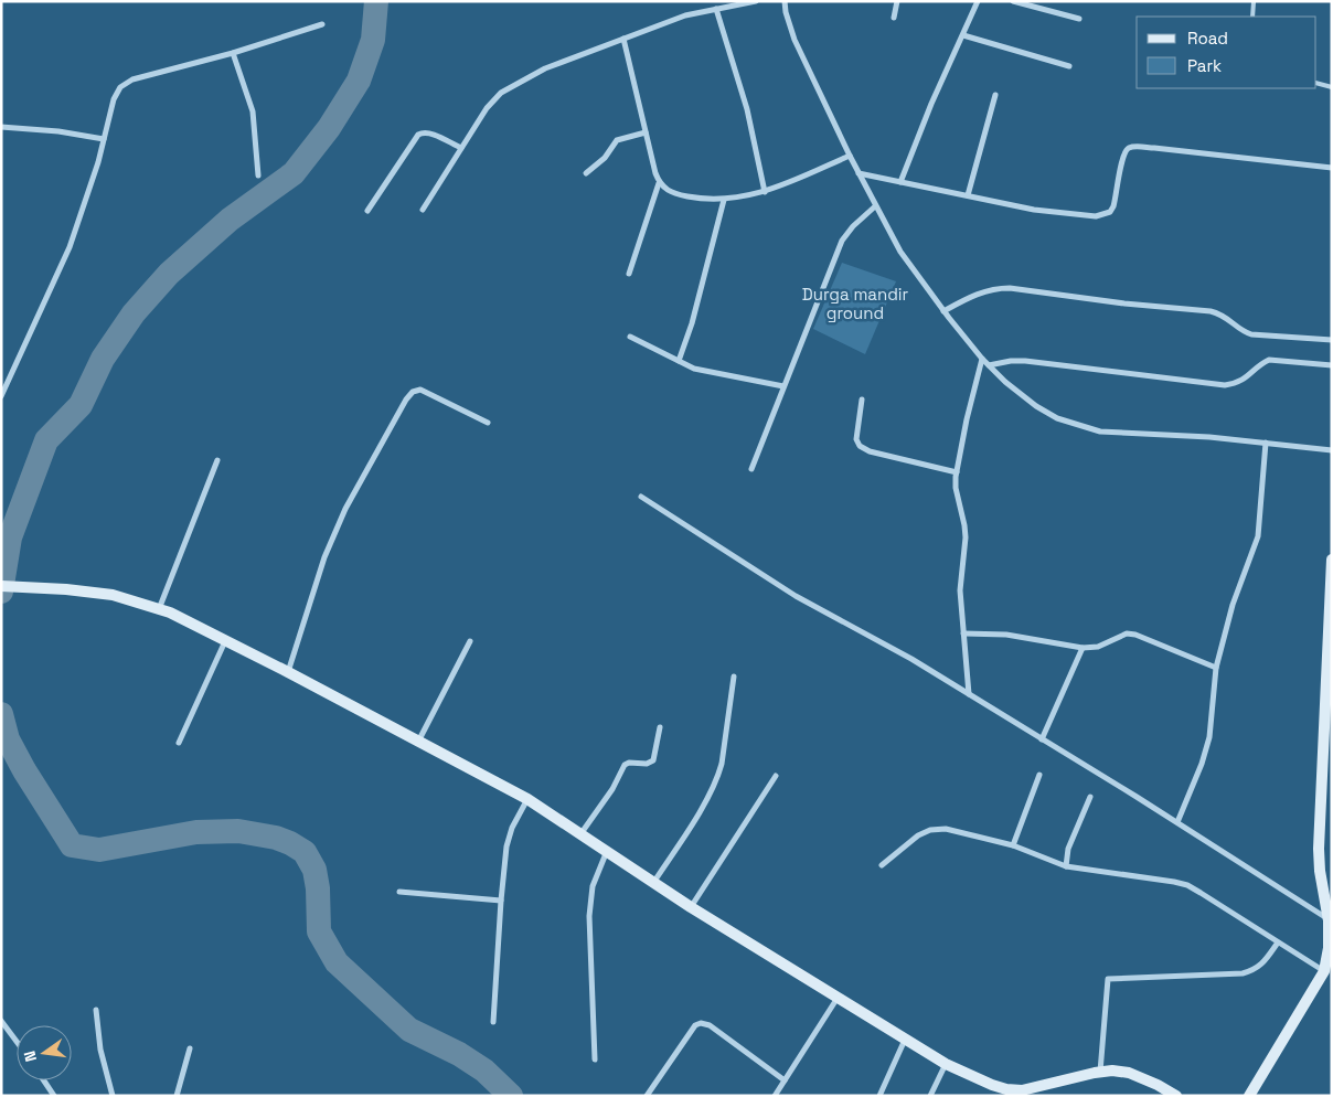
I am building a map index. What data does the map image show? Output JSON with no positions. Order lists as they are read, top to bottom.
{
  "parks": ["Durga mandir ground"],
  "legend": ["Road", "Park"],
  "north": "left"
}
